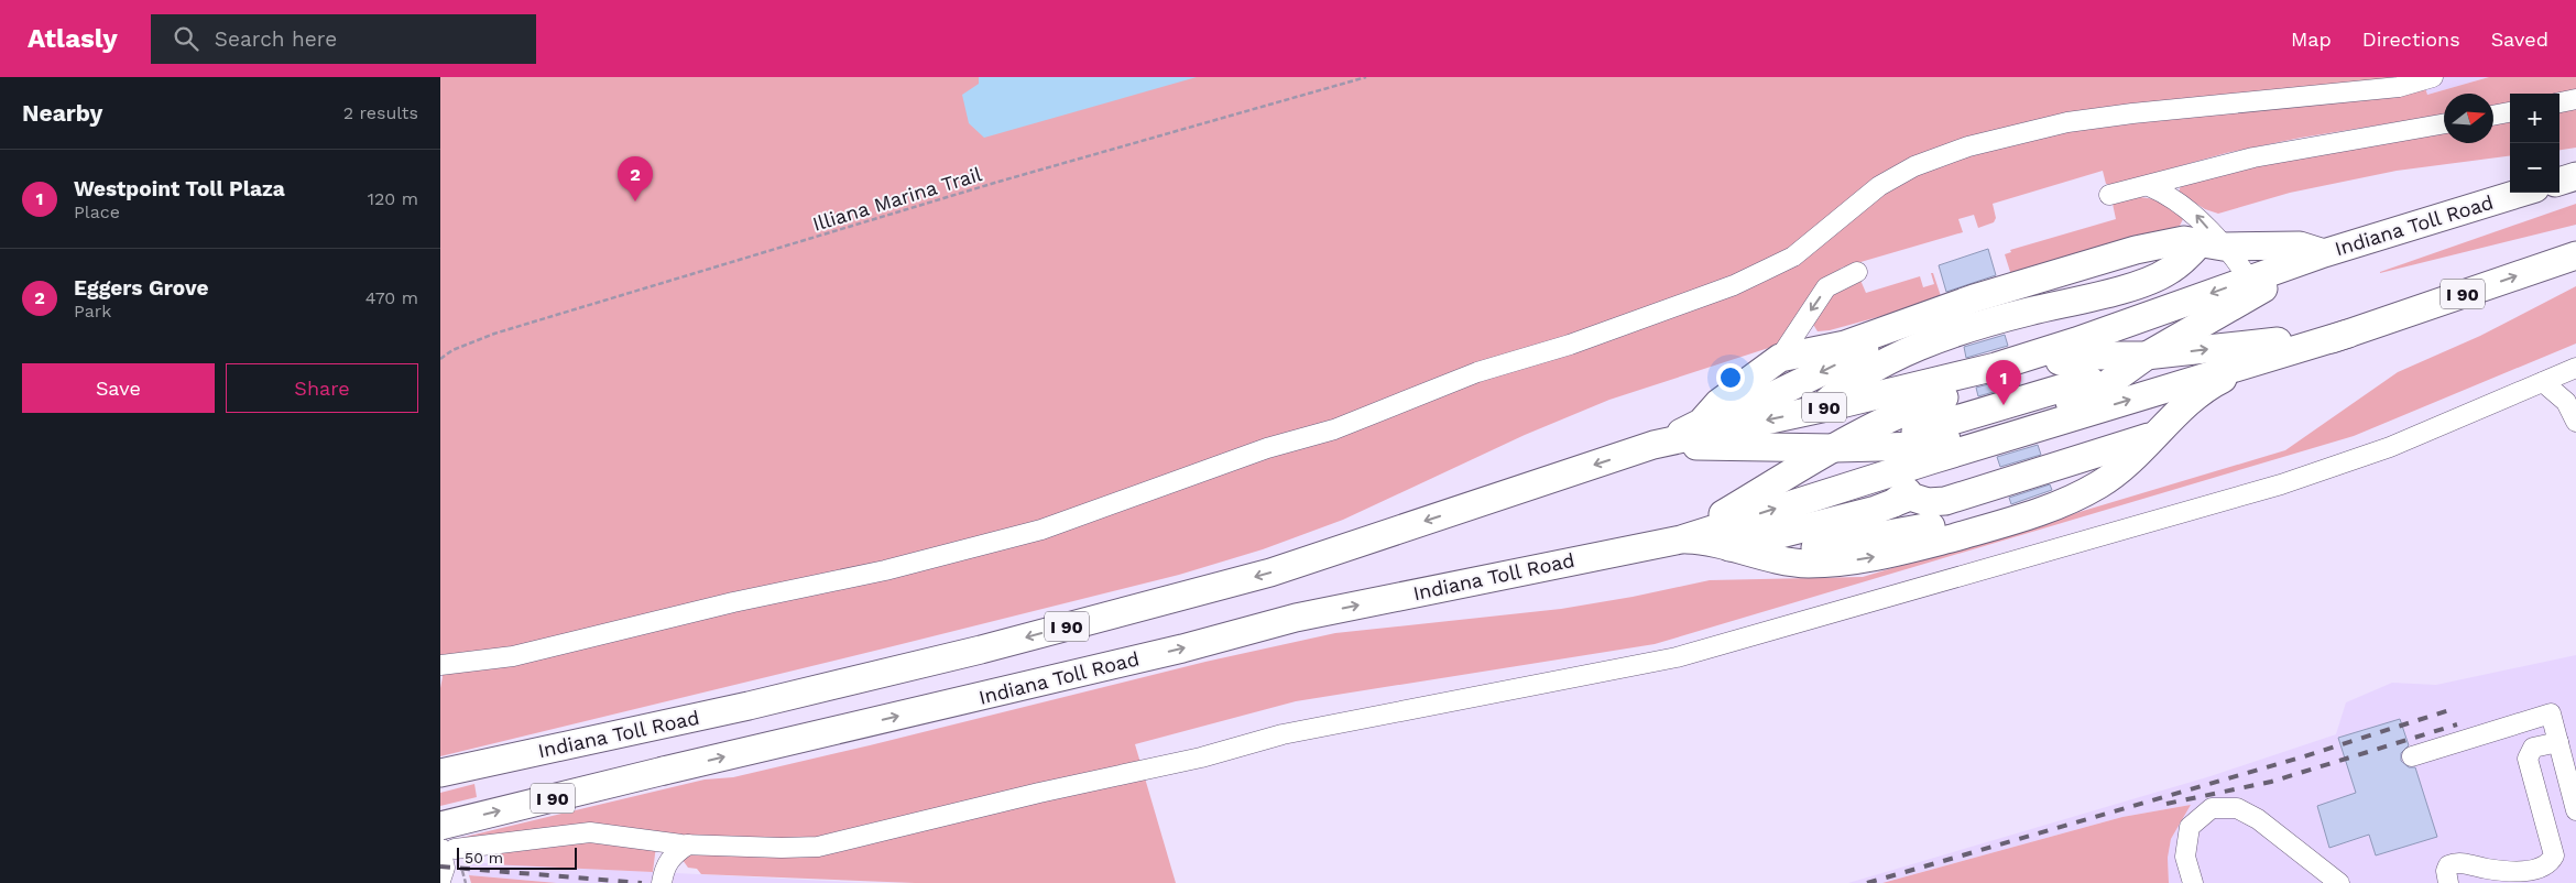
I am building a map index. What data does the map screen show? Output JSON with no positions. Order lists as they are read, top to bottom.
{
  "streets": {
    "highway": ["Indiana Toll Road", "I 90"],
    "path": ["Illiana Marina Trail"]
  },
  "crossings": [
    ["Indiana Toll Road", "I 90"]
  ],
  "scale_bar": "50 m",
  "north": "right",
  "page": {
    "header": "Atlasly",
    "search": "Search here",
    "nav": ["Map", "Directions", "Saved"],
    "heading": ["Nearby", "2 results"],
    "map_buttons": ["+", "−"],
    "list": [
      {
        "mark": "1",
        "name": "Westpoint Toll Plaza",
        "note": "Place",
        "value": "120 m"
      },
      {
        "mark": "2",
        "name": "Eggers Grove",
        "note": "Park",
        "value": "470 m"
      }
    ],
    "pins": ["2", "1"],
    "buttons": ["Save", "Share"],
    "scale": "50 m"
  }
}
